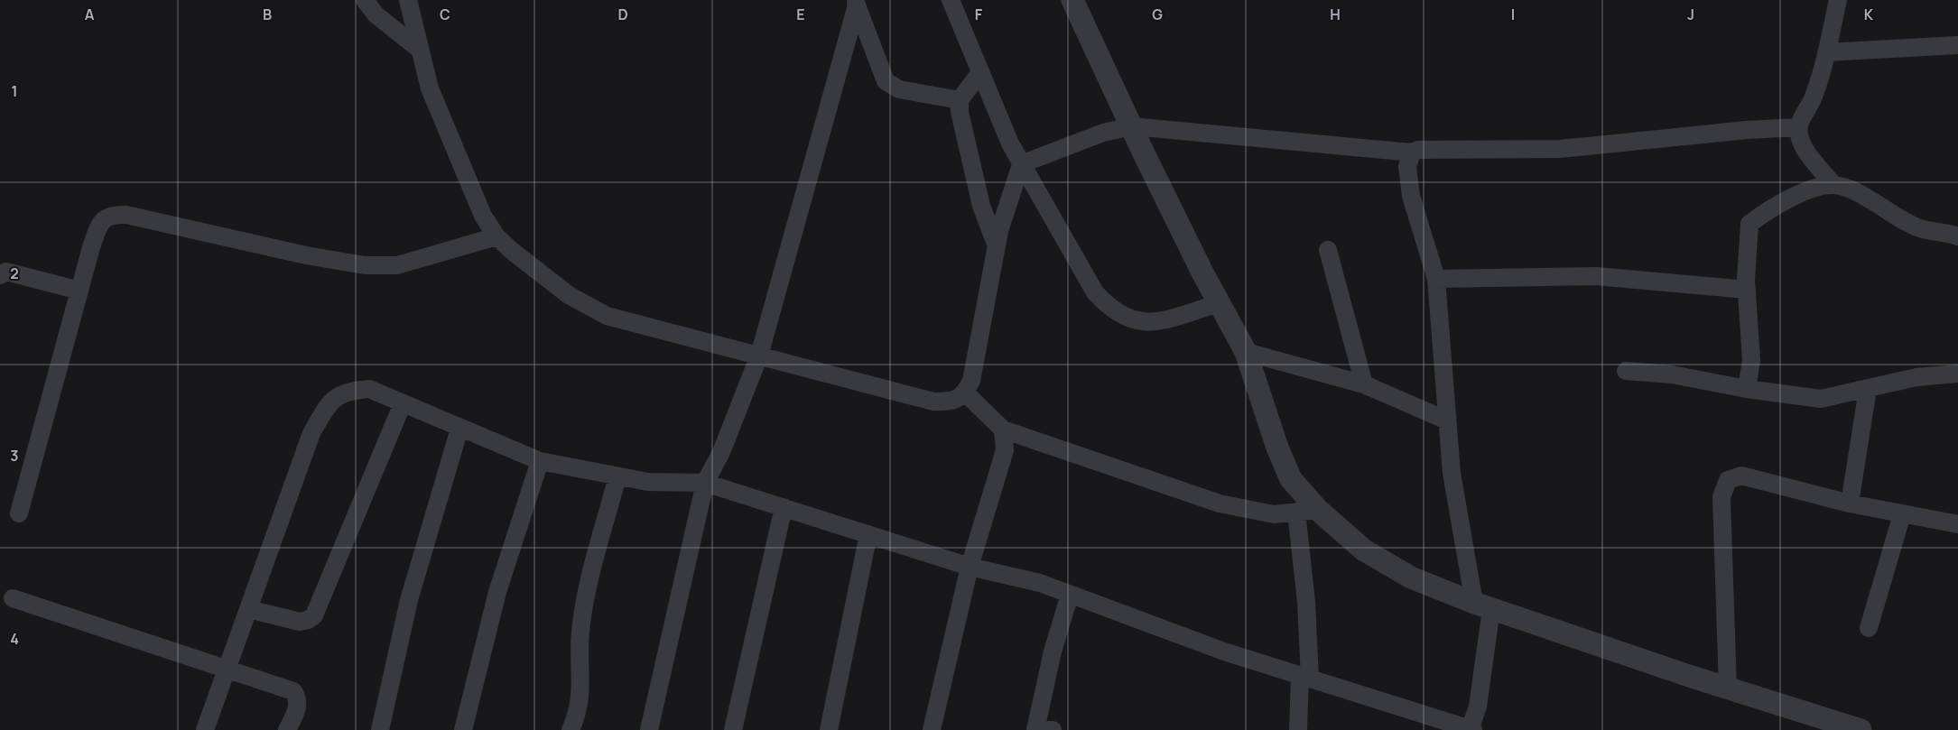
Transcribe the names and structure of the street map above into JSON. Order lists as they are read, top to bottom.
{
  "grid": {
    "columns": [
      "A",
      "B",
      "C",
      "D",
      "E",
      "F",
      "G",
      "H",
      "I",
      "J",
      "K"
    ],
    "rows": [
      "1",
      "2",
      "3",
      "4"
    ]
  }
}
